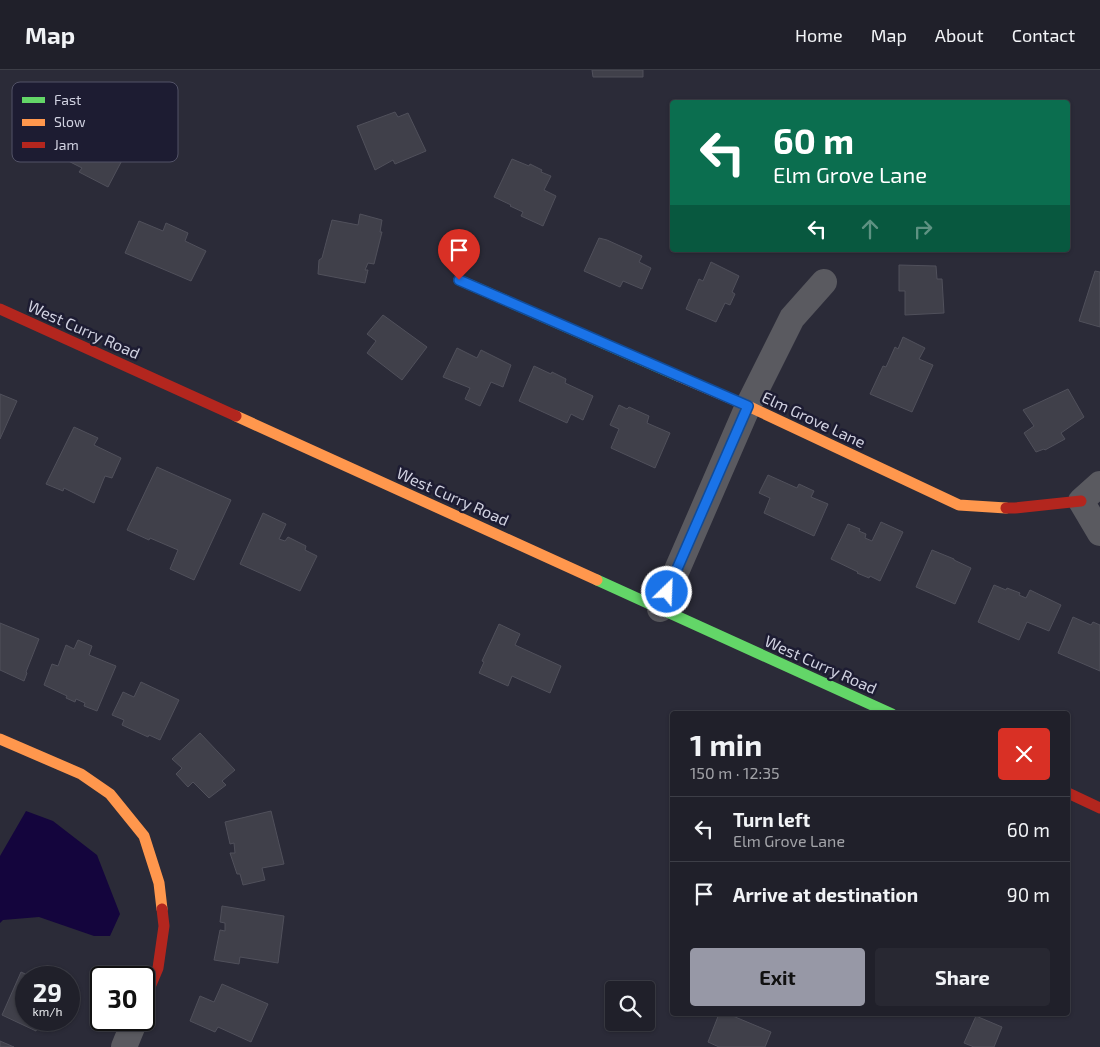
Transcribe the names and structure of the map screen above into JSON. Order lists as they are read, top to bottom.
{
  "streets": {
    "street": ["West Curry Road", "Elm Grove Lane"]
  },
  "legend": ["Fast", "Slow", "Jam"],
  "page": {
    "header": "Map",
    "nav": [
      "Home",
      "Map",
      "About",
      "Contact"
    ],
    "turn": ["60 m", "Elm Grove Lane"],
    "heading": ["1 min", "150 m · 12:35"],
    "list": [
      {
        "name": "Turn left",
        "note": "Elm Grove Lane",
        "value": "60 m"
      },
      {
        "name": "Arrive at destination",
        "value": "90 m"
      }
    ],
    "buttons": ["Exit", "Share"],
    "speed": "29 km/h",
    "limit": "30"
  }
}
